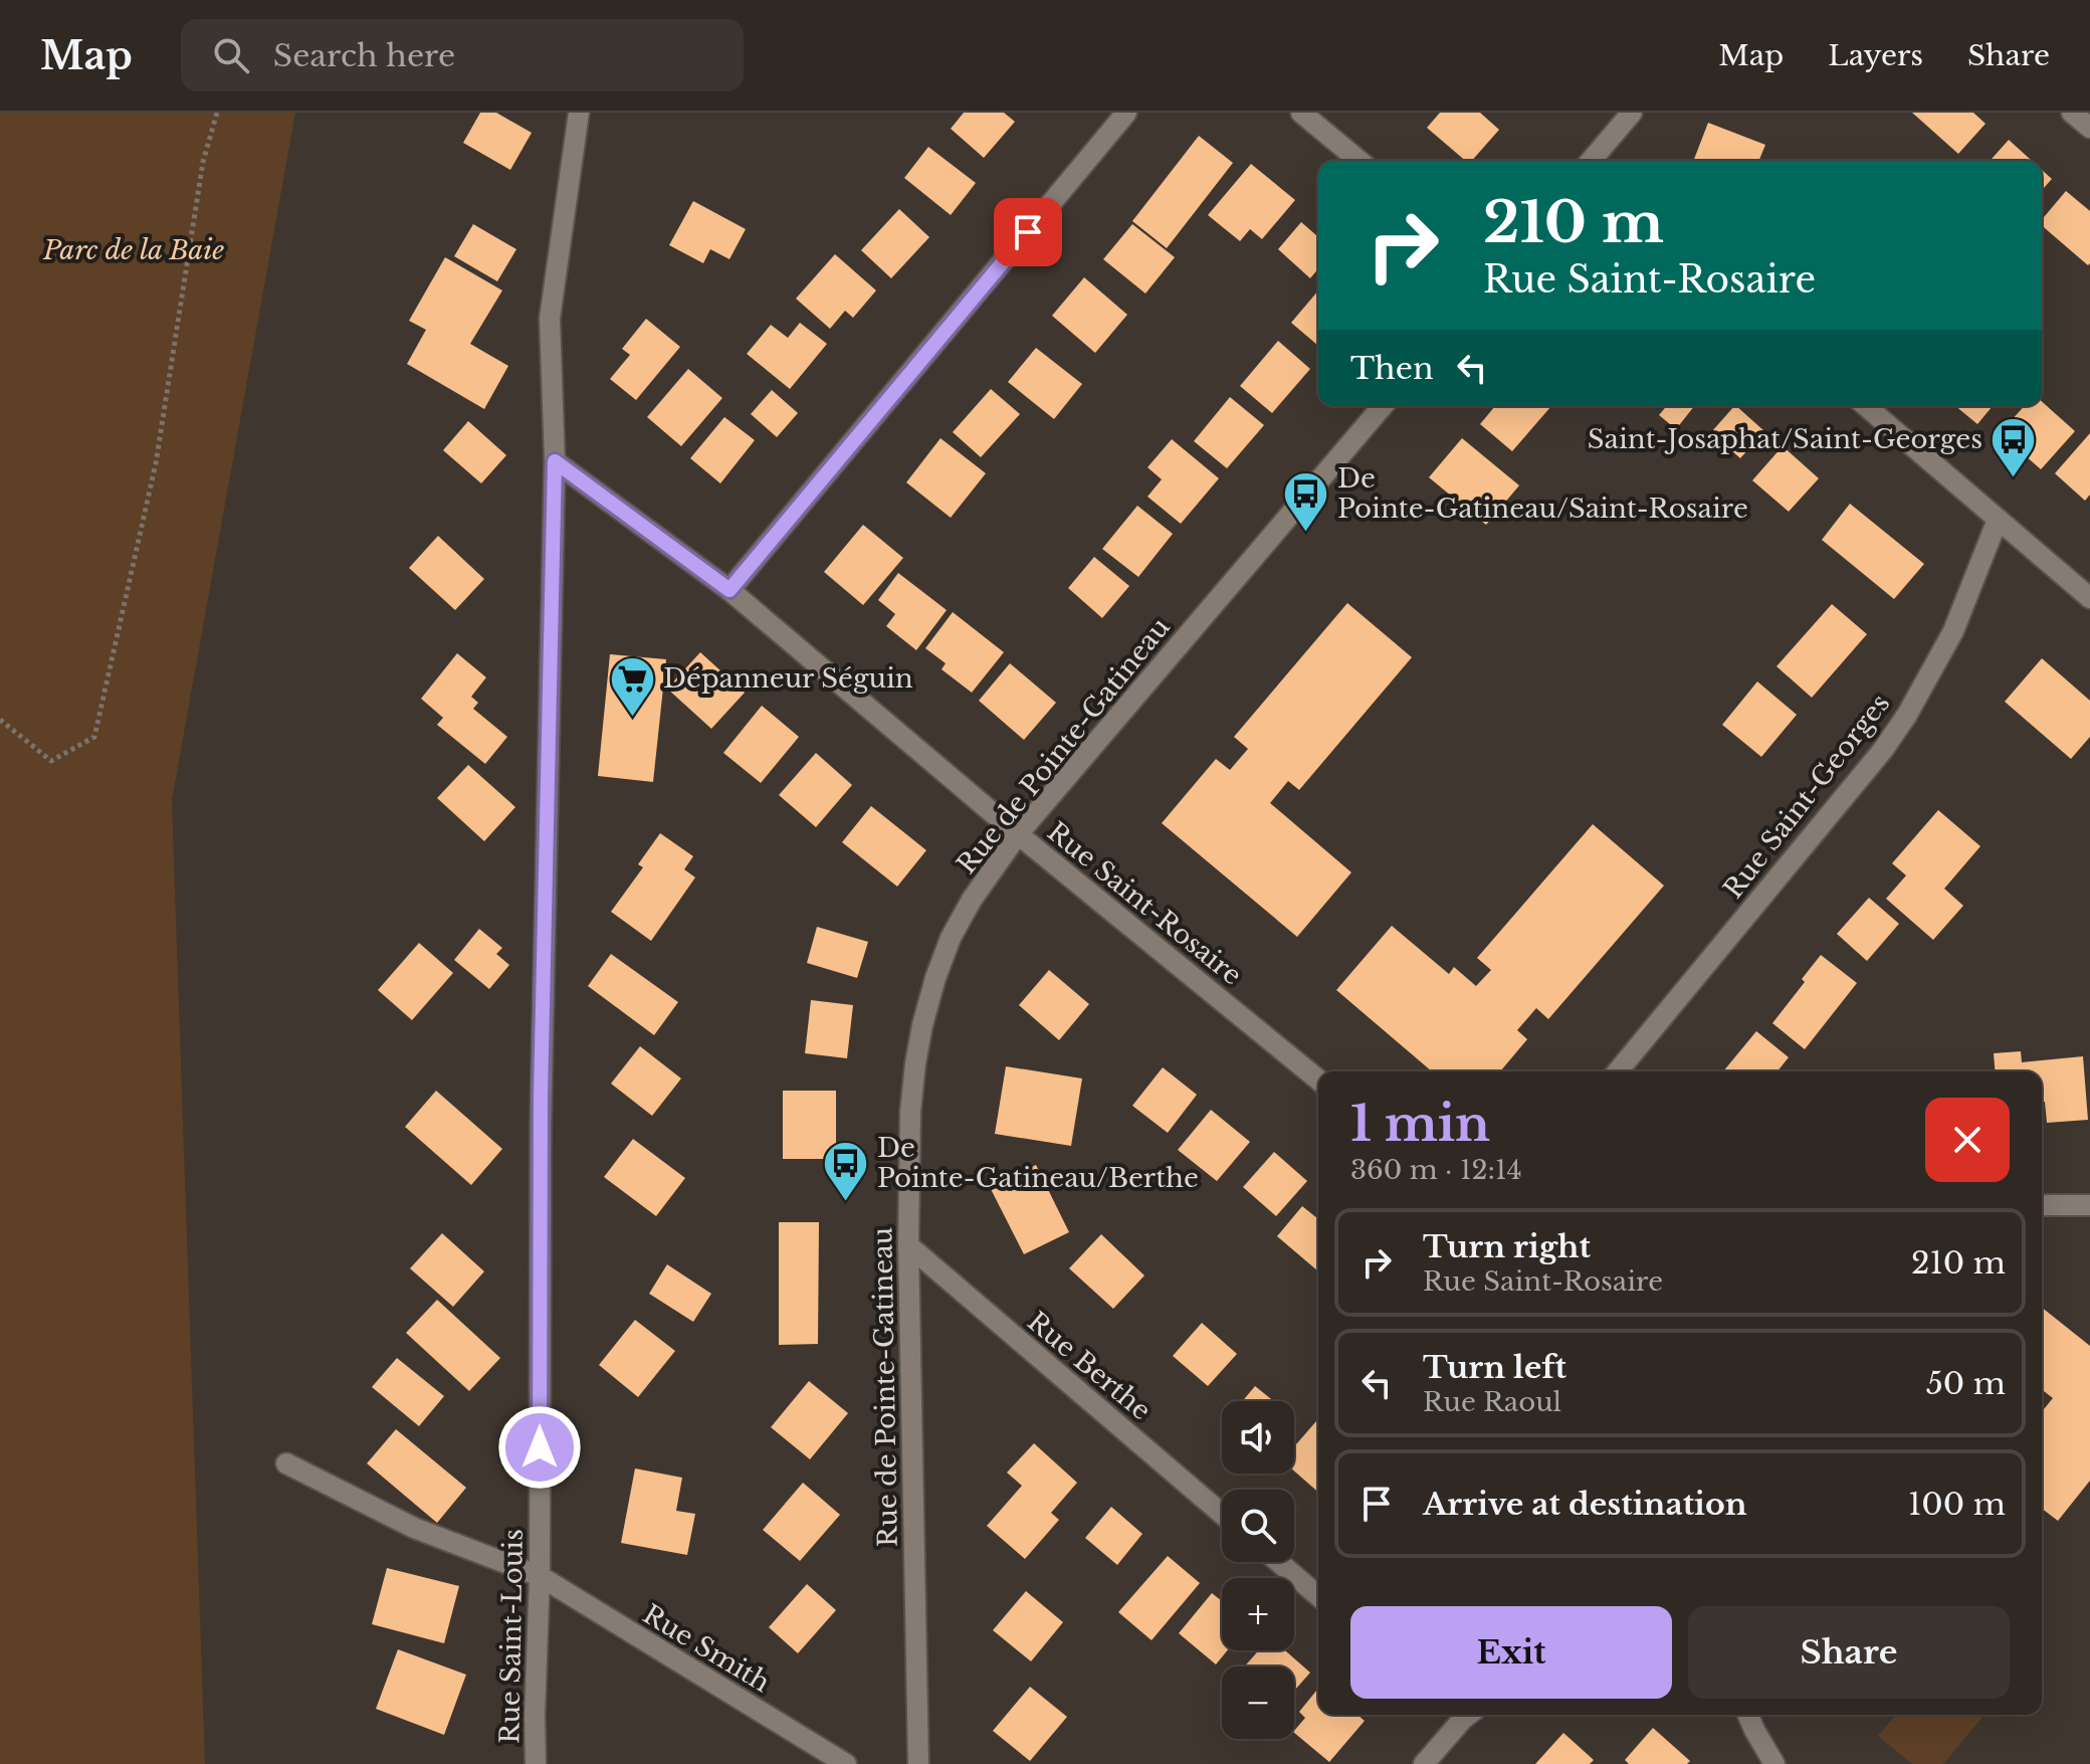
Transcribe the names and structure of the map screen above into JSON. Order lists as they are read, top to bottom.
{
  "streets": {
    "street": [
      "Rue de Pointe-Gatineau",
      "Rue Saint-Georges",
      "Rue Saint-Rosaire",
      "Rue Berthe",
      "Rue Saint-Louis",
      "Rue Smith"
    ]
  },
  "crossings": [
    ["Rue de Pointe-Gatineau", "Rue Saint-Rosaire"],
    ["Rue de Pointe-Gatineau", "Rue Berthe"],
    ["Rue Saint-Rosaire", "Rue Saint-Louis"],
    ["Rue Saint-Louis", "Rue Smith"]
  ],
  "parks": ["Parc de la Baie"],
  "places": {
    "bus stop": ["Saint-Josaphat/Saint-Georges", "De Pointe-Gatineau/Saint-Rosaire", "De Pointe-Gatineau/Berthe"],
    "supermarket": ["Dépanneur Séguin"]
  },
  "page": {
    "header": "Map",
    "search": "Search here",
    "nav": ["Map", "Layers", "Share"],
    "turn": ["210 m", "Rue Saint-Rosaire"],
    "then": "Then",
    "heading": ["1 min", "360 m · 12:14"],
    "list": [
      {
        "name": "Turn right",
        "note": "Rue Saint-Rosaire",
        "value": "210 m"
      },
      {
        "name": "Turn left",
        "note": "Rue Raoul",
        "value": "50 m"
      },
      {
        "name": "Arrive at destination",
        "value": "100 m"
      }
    ],
    "map_buttons": ["+", "−"],
    "buttons": ["Exit", "Share"]
  }
}
